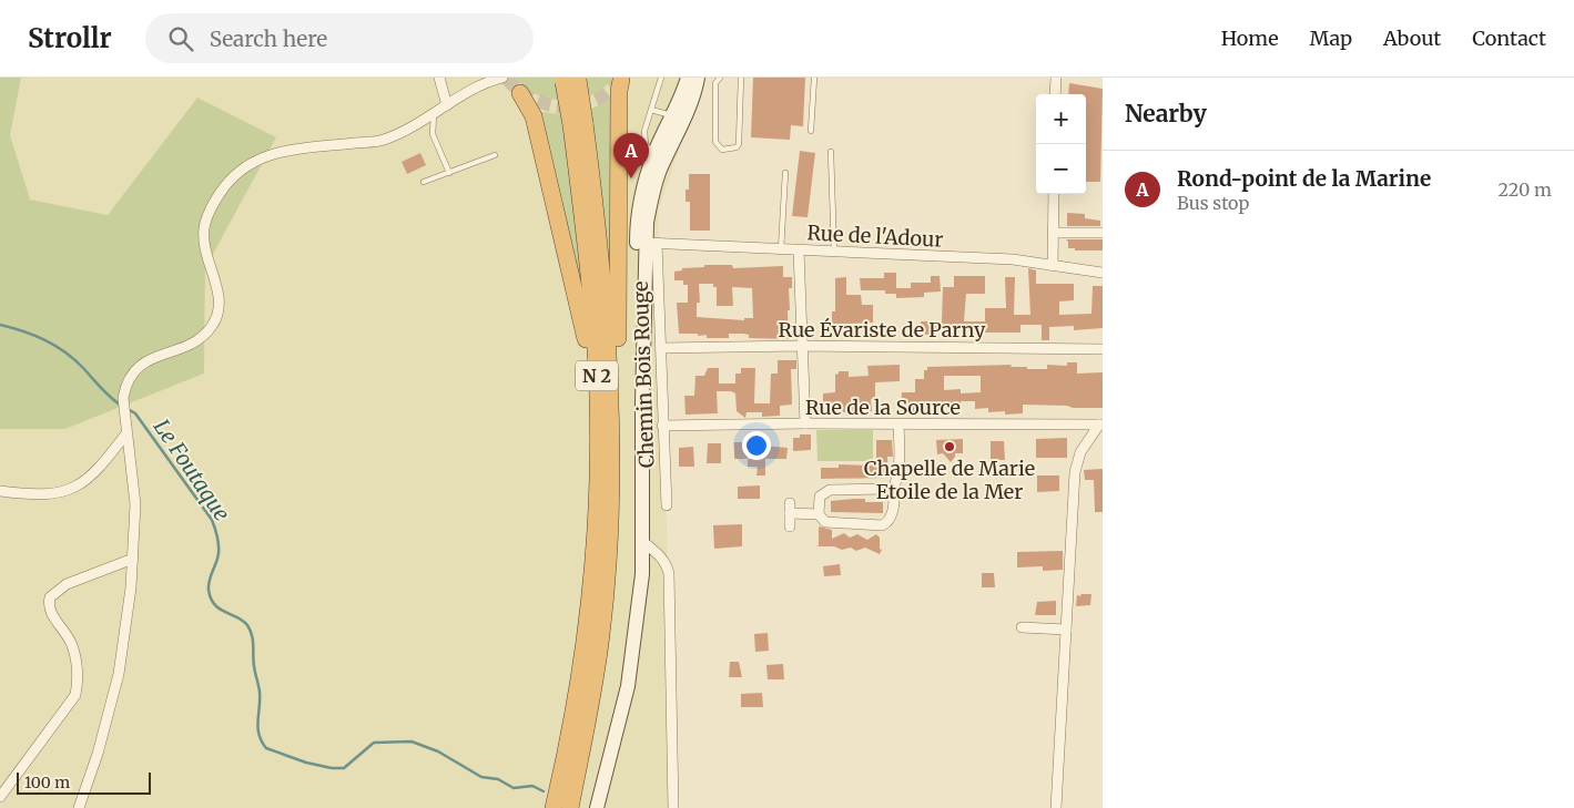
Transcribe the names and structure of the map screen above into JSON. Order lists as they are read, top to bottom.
{
  "streets": {
    "highway": ["N 2"],
    "street": [
      "Rue de l'Adour",
      "Rue Évariste de Parny",
      "Chemin Bois Rouge",
      "Rue de la Source"
    ]
  },
  "crossings": [
    ["Rue de l'Adour", "Chemin Bois Rouge"],
    ["Rue Évariste de Parny", "Chemin Bois Rouge"],
    ["Chemin Bois Rouge", "Rue de la Source"]
  ],
  "water": ["Le Foutaque"],
  "places": ["Chapelle de Marie Etoile de la Mer"],
  "scale_bar": "100 m",
  "page": {
    "header": "Strollr",
    "search": "Search here",
    "nav": [
      "Home",
      "Map",
      "About",
      "Contact"
    ],
    "heading": "Nearby",
    "map_buttons": ["+", "−"],
    "pins": "A",
    "list": [
      {
        "mark": "A",
        "name": "Rond-point de la Marine",
        "note": "Bus stop",
        "value": "220 m"
      }
    ],
    "scale": "100 m"
  }
}
